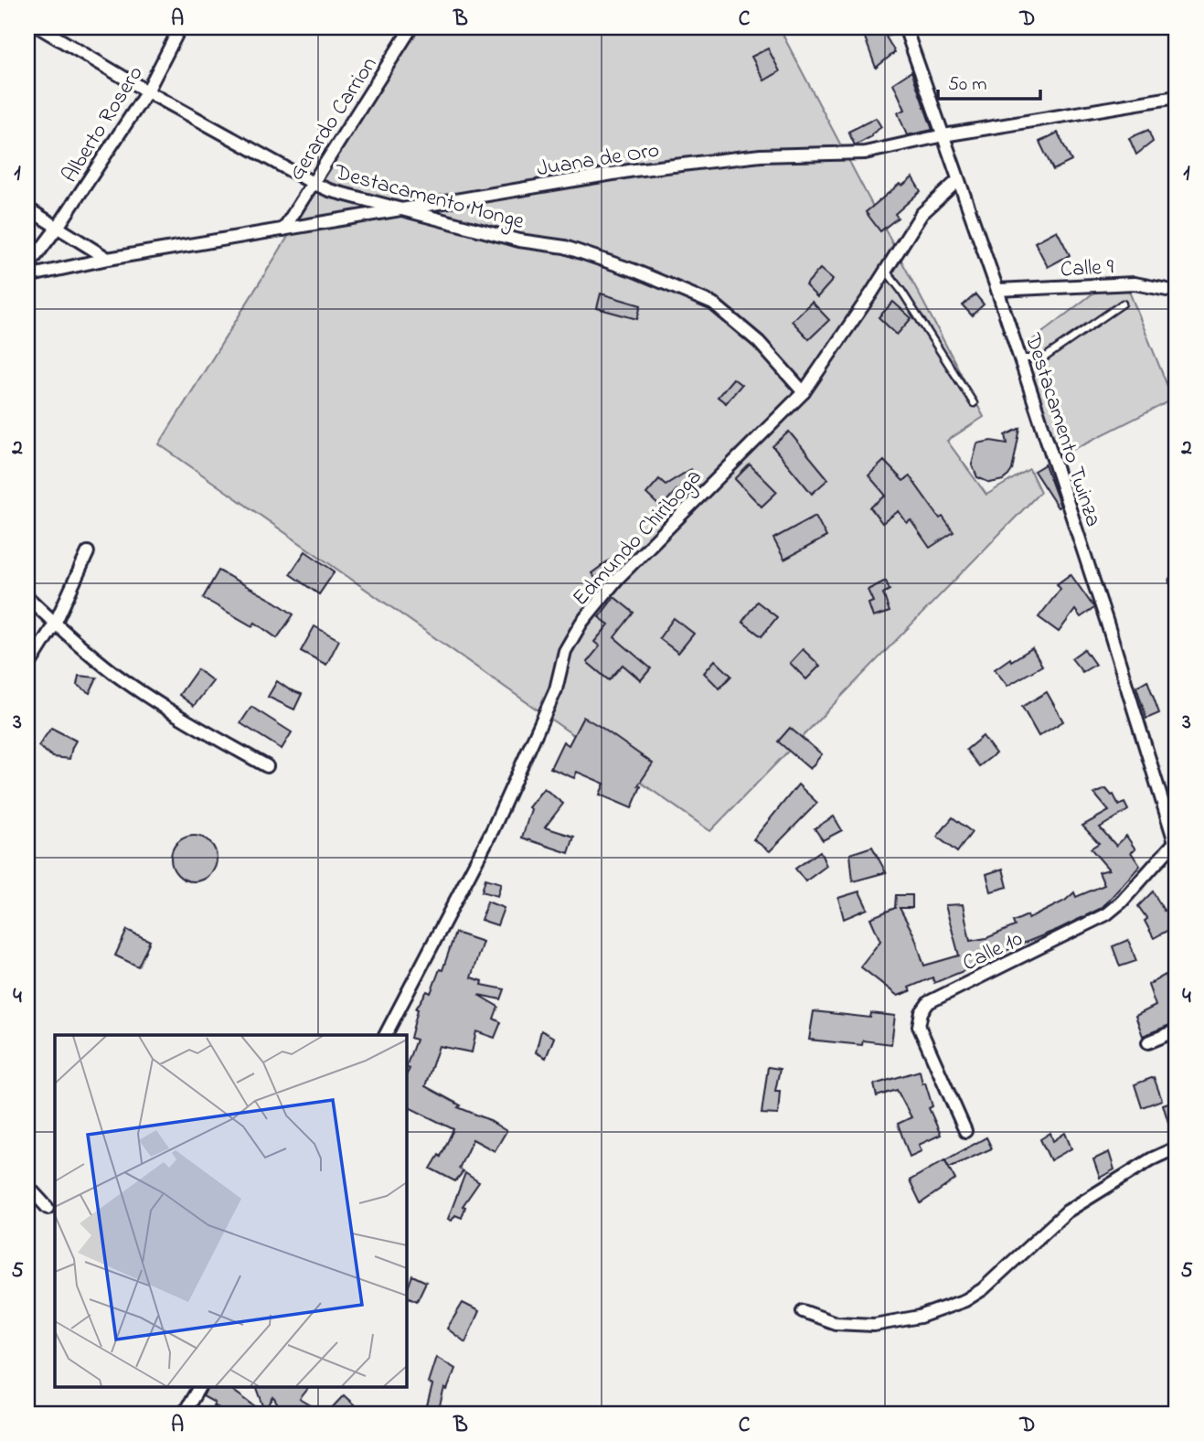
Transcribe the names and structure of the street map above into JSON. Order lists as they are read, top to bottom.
{
  "streets": {
    "street": [
      "Gerardo Carrion",
      "Alberto Rosero",
      "Juana de Oro",
      "Destacamento Monge",
      "Calle 9",
      "Destacamento Twinza",
      "Edmundo Chiriboga",
      "Calle 10"
    ]
  },
  "crossings": [
    ["Gerardo Carrion", "Juana de Oro"],
    ["Gerardo Carrion", "Destacamento Monge"],
    ["Alberto Rosero", "Destacamento Monge"],
    ["Juana de Oro", "Destacamento Monge"],
    ["Juana de Oro", "Destacamento Twinza"],
    ["Destacamento Monge", "Edmundo Chiriboga"],
    ["Calle 9", "Destacamento Twinza"],
    ["Destacamento Twinza", "Edmundo Chiriboga"],
    ["Destacamento Twinza", "Calle 10"]
  ],
  "scale_bar": "50 m",
  "grid": {
    "columns": [
      "A",
      "B",
      "C",
      "D"
    ],
    "rows": [
      "1",
      "2",
      "3",
      "4",
      "5"
    ]
  }
}
